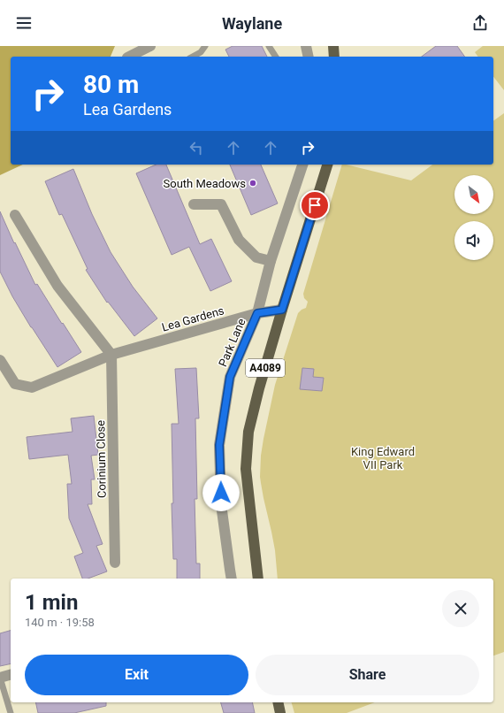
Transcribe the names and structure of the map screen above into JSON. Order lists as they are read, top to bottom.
{
  "streets": {
    "main road": ["A4089"],
    "street": ["Lea Gardens", "Park Lane", "Corinium Close"]
  },
  "crossings": [
    ["Lea Gardens", "Park Lane"],
    ["Lea Gardens", "A4089"],
    ["Lea Gardens", "Corinium Close"]
  ],
  "parks": ["King Edward VII Park"],
  "places": ["South Meadows"],
  "north": "bottom right",
  "page": {
    "header": "Waylane",
    "turn": ["80 m", "Lea Gardens"],
    "heading": ["1 min", "140 m · 19:58"],
    "buttons": ["Exit", "Share"]
  }
}
